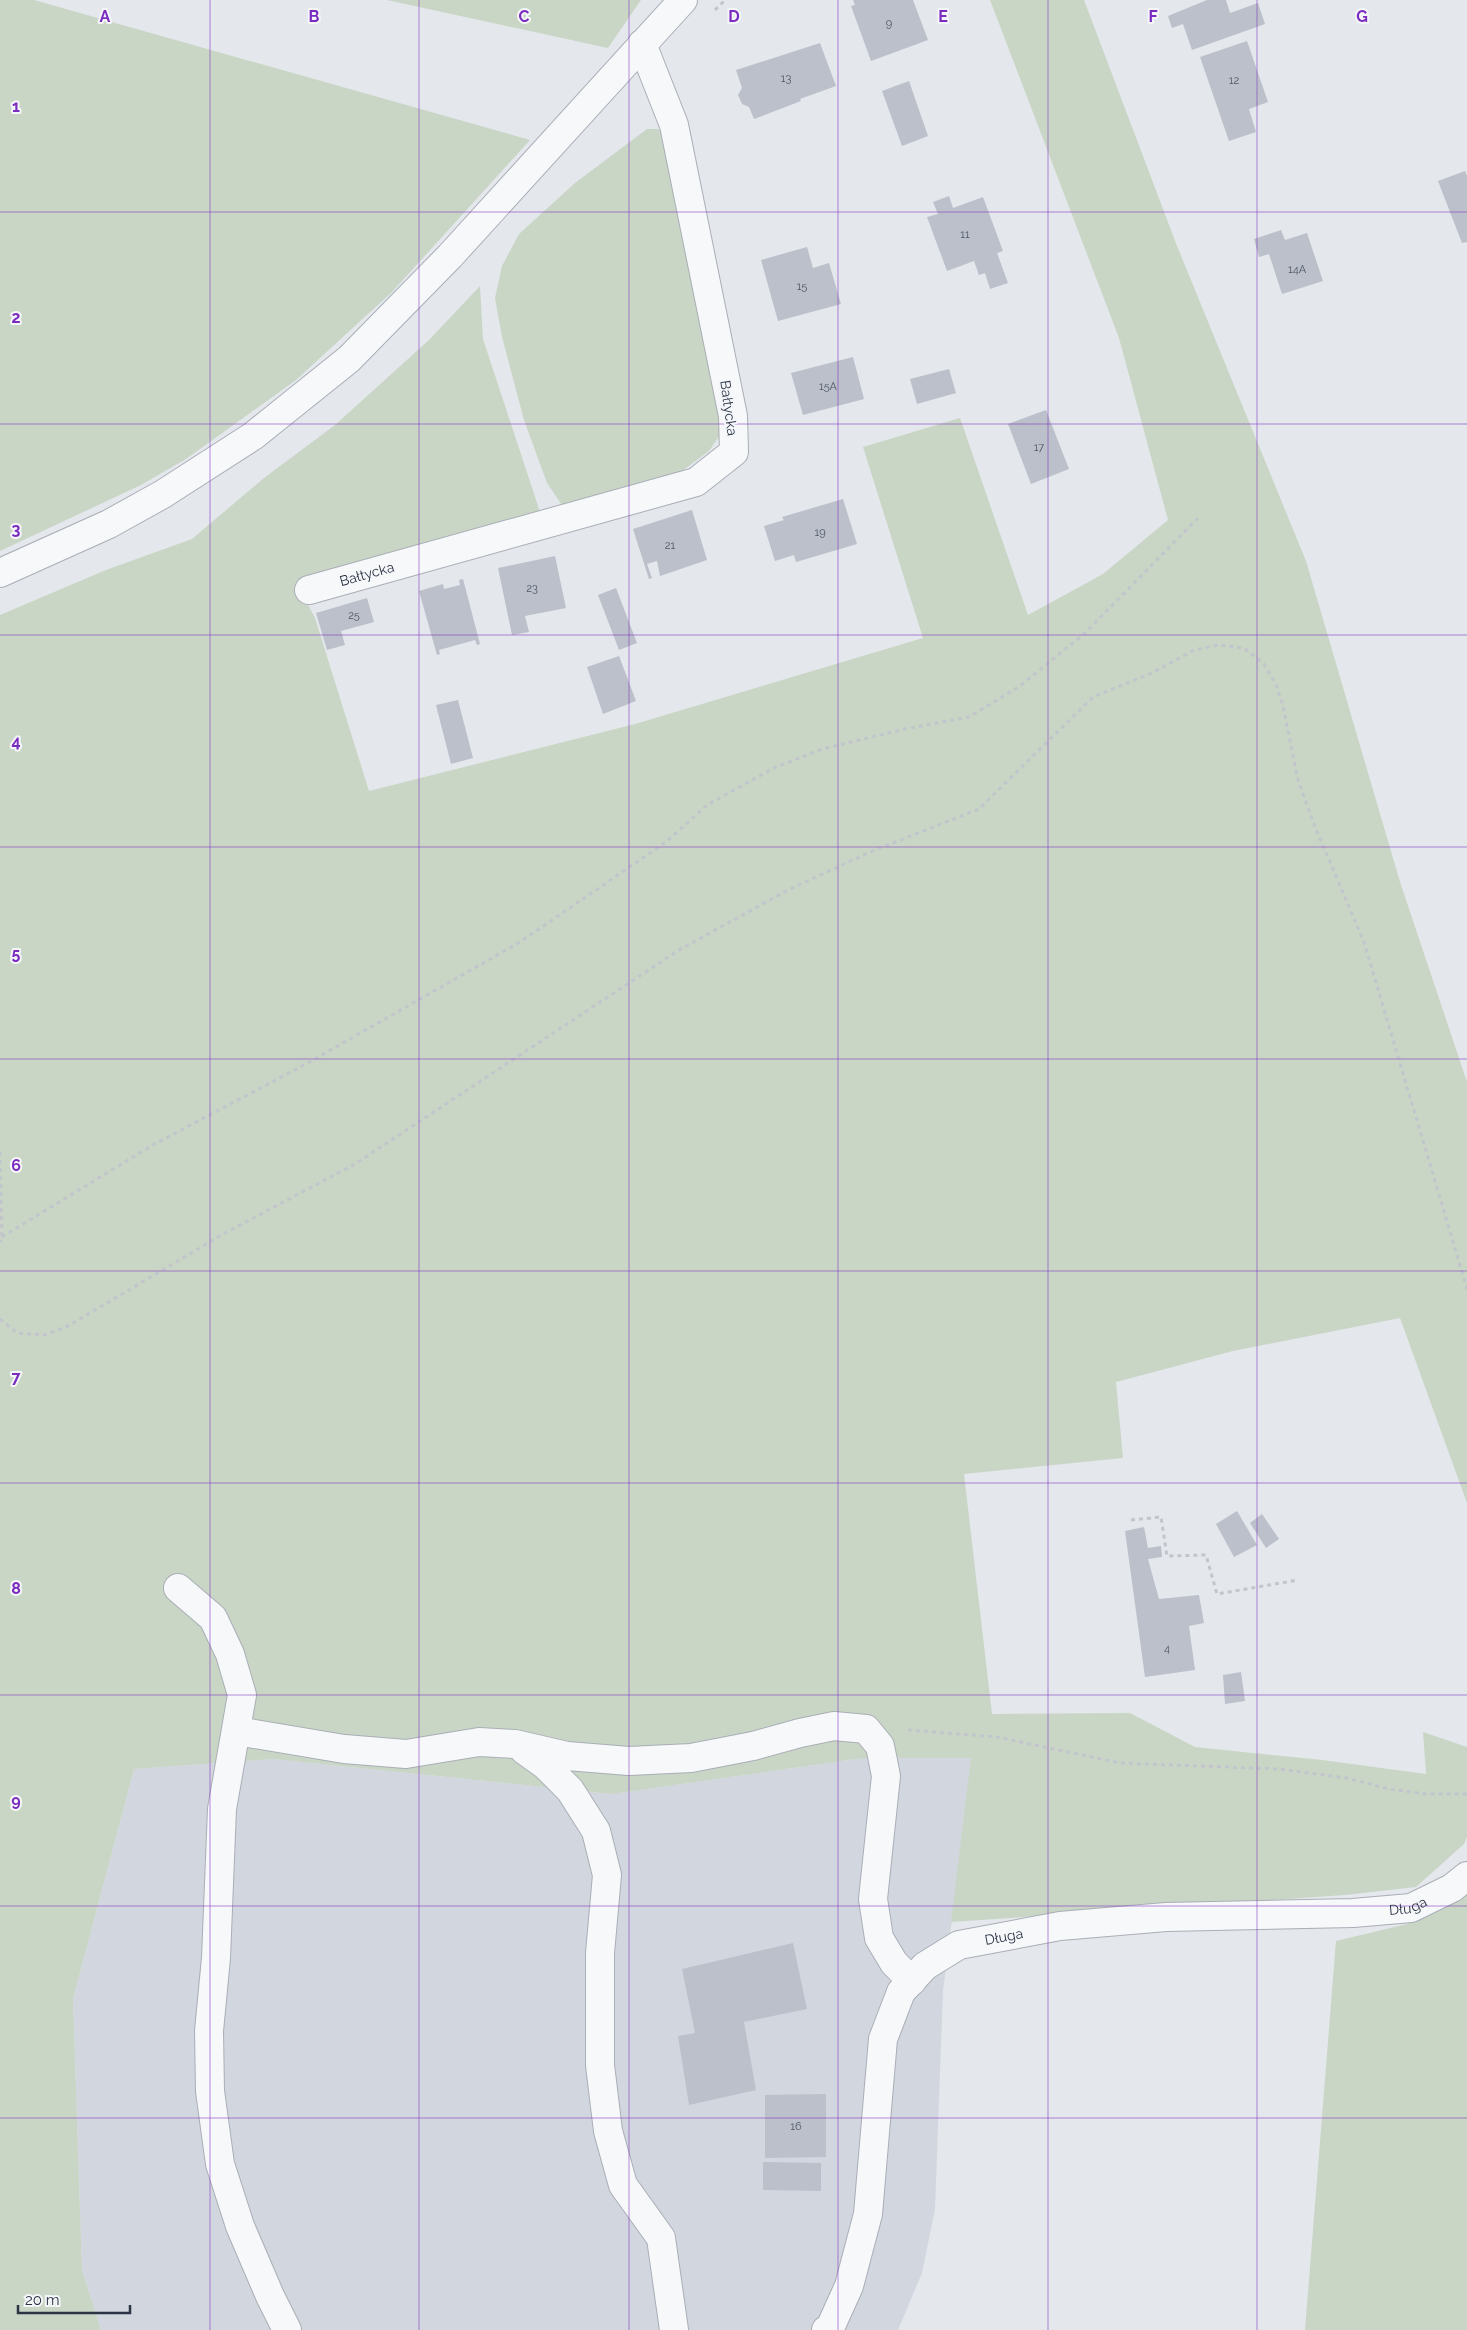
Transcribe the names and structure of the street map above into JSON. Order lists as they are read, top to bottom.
{
  "streets": {
    "street": ["Bałtycka", "Długa"]
  },
  "house_numbers": [
    "9",
    "13",
    "12",
    "11",
    "14A",
    "15",
    "15A",
    "17",
    "19",
    "21",
    "23",
    "25",
    "4",
    "16"
  ],
  "scale_bar": "20 m",
  "grid": {
    "columns": [
      "A",
      "B",
      "C",
      "D",
      "E",
      "F",
      "G"
    ],
    "rows": [
      "1",
      "2",
      "3",
      "4",
      "5",
      "6",
      "7",
      "8",
      "9"
    ]
  }
}
